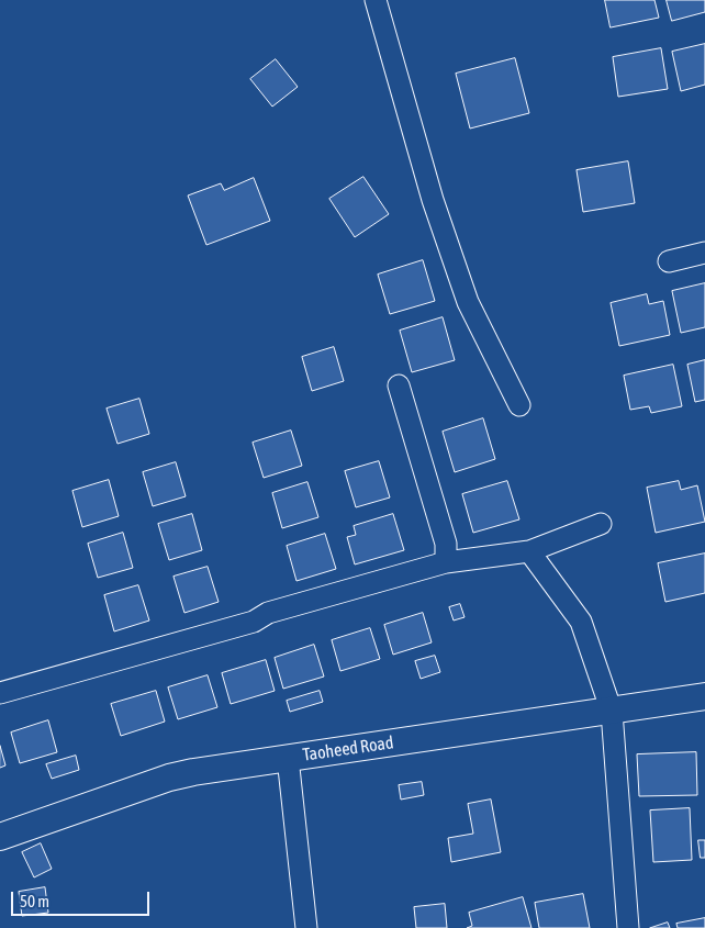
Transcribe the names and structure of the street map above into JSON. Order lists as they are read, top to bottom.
{
  "streets": {
    "main road": ["Taoheed Road"]
  },
  "scale_bar": "50 m"
}
